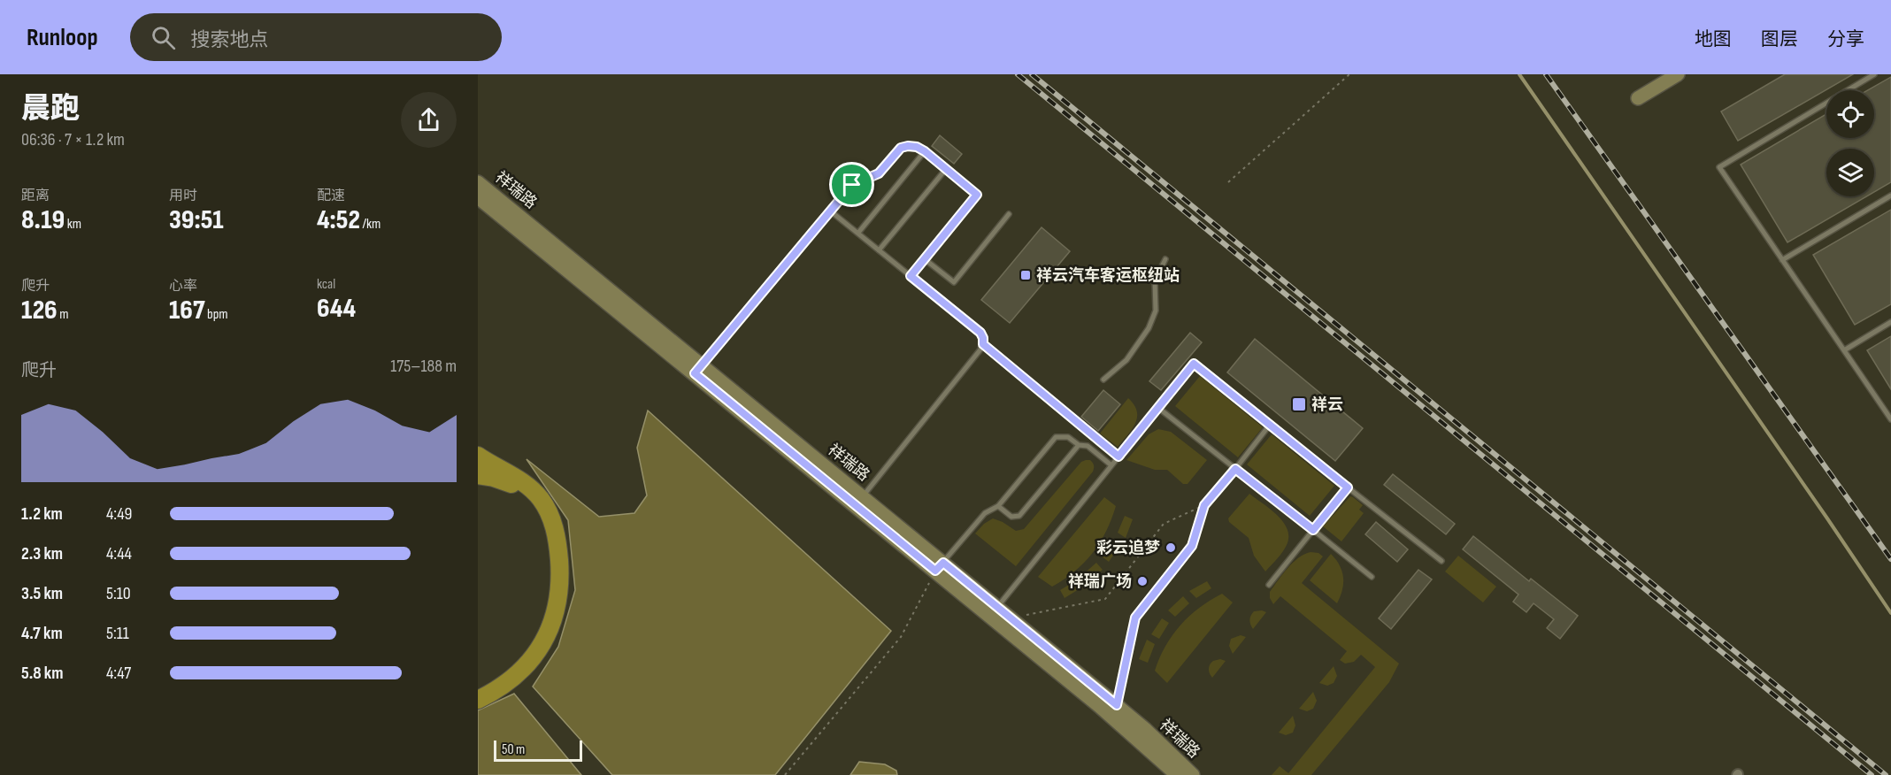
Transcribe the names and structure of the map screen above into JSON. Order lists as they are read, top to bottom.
{
  "streets": {
    "main road": ["祥瑞路"]
  },
  "places": {
    "transit": ["祥云汽车客运枢纽站", "祥云"],
    "other": ["彩云追梦", "祥瑞广场"]
  },
  "scale_bar": "50 m",
  "page": {
    "header": "Runloop",
    "search": "搜索地点",
    "nav": ["地图", "图层", "分享"],
    "heading": ["晨跑", "06:36 · 7 × 1.2 km"],
    "stats": [
      ["距离", "8.19 km"],
      ["用时", "39:51"],
      ["配速", "4:52 /km"],
      ["爬升", "126 m"],
      ["心率", "167 bpm"],
      ["kcal", "644"]
    ],
    "chart": ["爬升", "175–188 m"],
    "list": [
      {
        "name": "1.2 km",
        "note": "4:49"
      },
      {
        "name": "2.3 km",
        "note": "4:44"
      },
      {
        "name": "3.5 km",
        "note": "5:10"
      },
      {
        "name": "4.7 km",
        "note": "5:11"
      },
      {
        "name": "5.8 km",
        "note": "4:47"
      }
    ],
    "scale": "50 m"
  }
}
